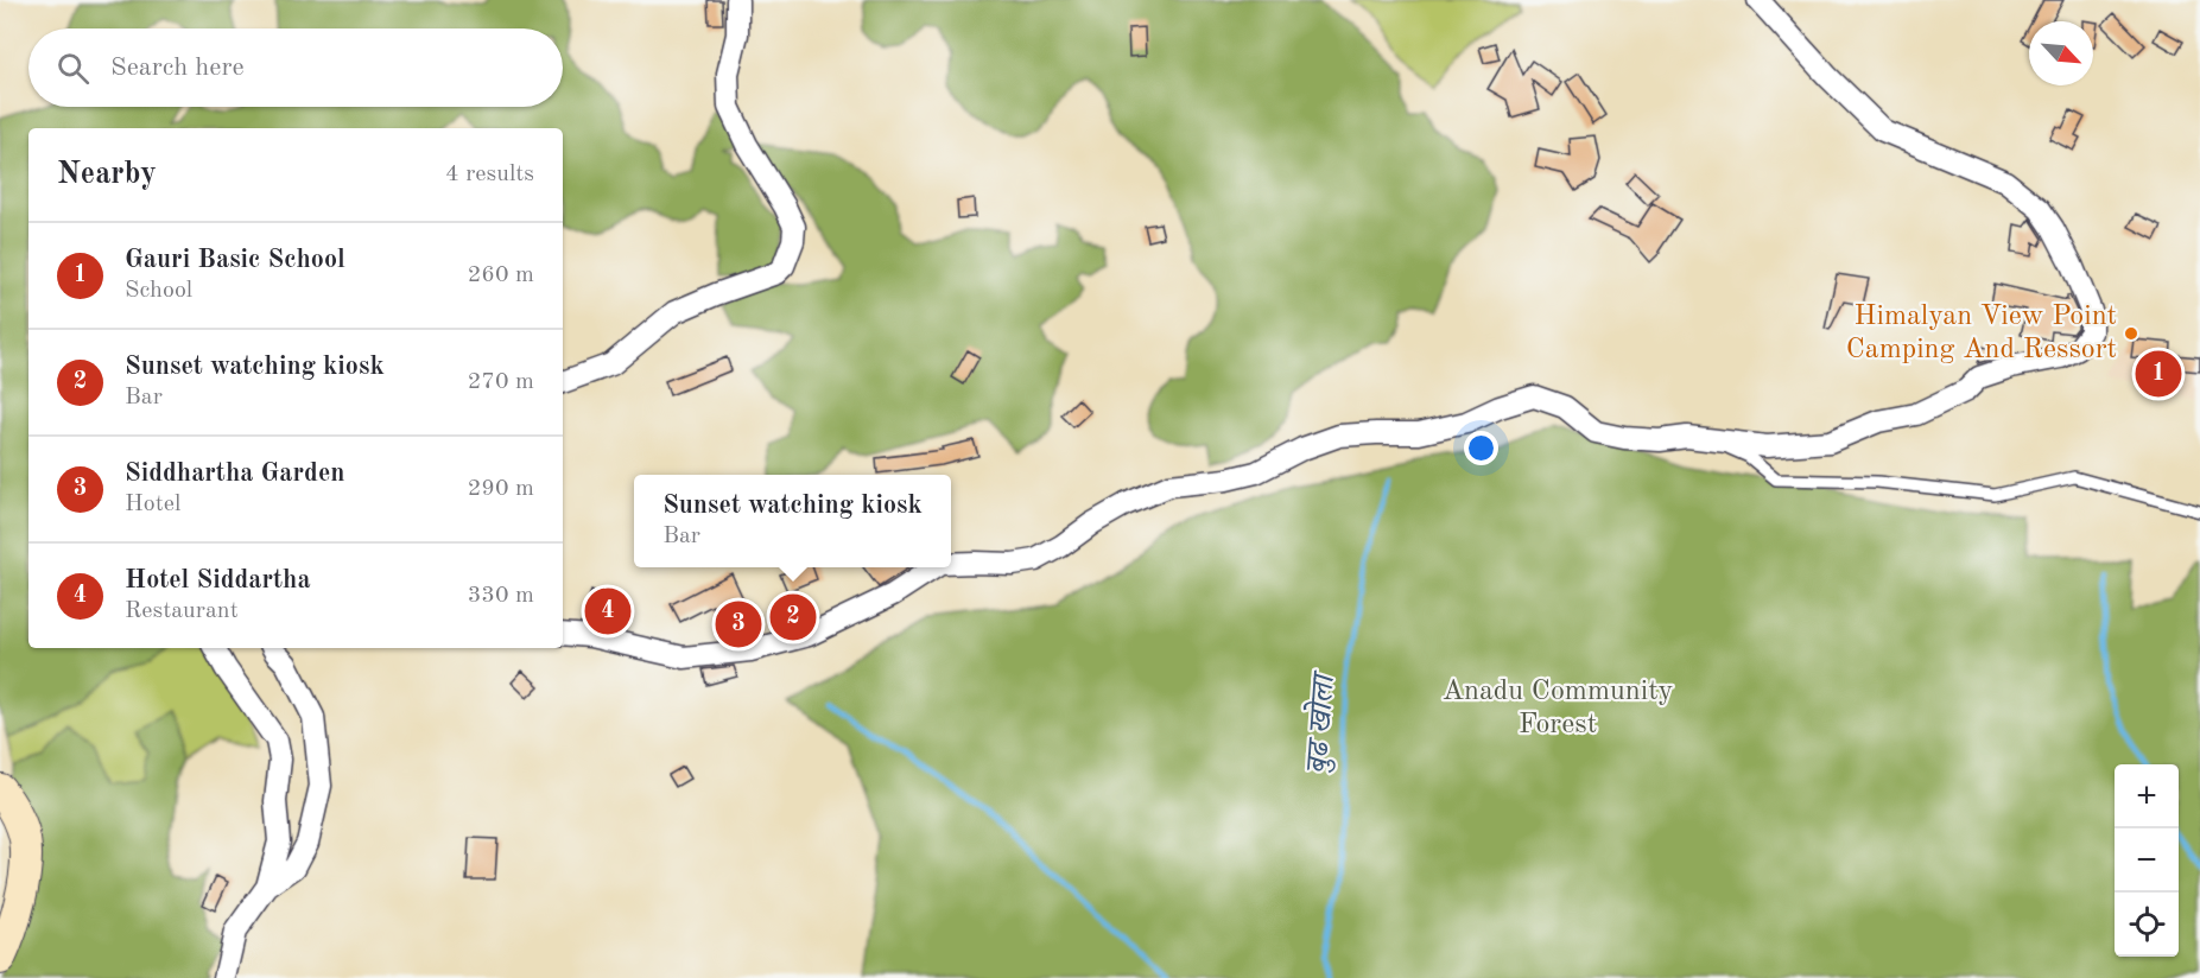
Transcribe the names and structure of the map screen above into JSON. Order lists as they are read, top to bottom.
{
  "water": ["बुढ खोला"],
  "parks": ["Anadu Community Forest"],
  "places": ["Himalyan View Point Camping And Ressort"],
  "north": "bottom right",
  "page": {
    "search": "Search here",
    "heading": ["Nearby", "4 results"],
    "list": [
      {
        "mark": "1",
        "name": "Gauri Basic School",
        "note": "School",
        "value": "260 m"
      },
      {
        "mark": "2",
        "name": "Sunset watching kiosk",
        "note": "Bar",
        "value": "270 m"
      },
      {
        "mark": "3",
        "name": "Siddhartha Garden",
        "note": "Hotel",
        "value": "290 m"
      },
      {
        "mark": "4",
        "name": "Hotel Siddartha",
        "note": "Restaurant",
        "value": "330 m"
      }
    ],
    "pins": [
      "1",
      "4",
      "2",
      "3"
    ],
    "popup": ["Sunset watching kiosk", "Bar"],
    "map_buttons": ["+", "−"]
  }
}
